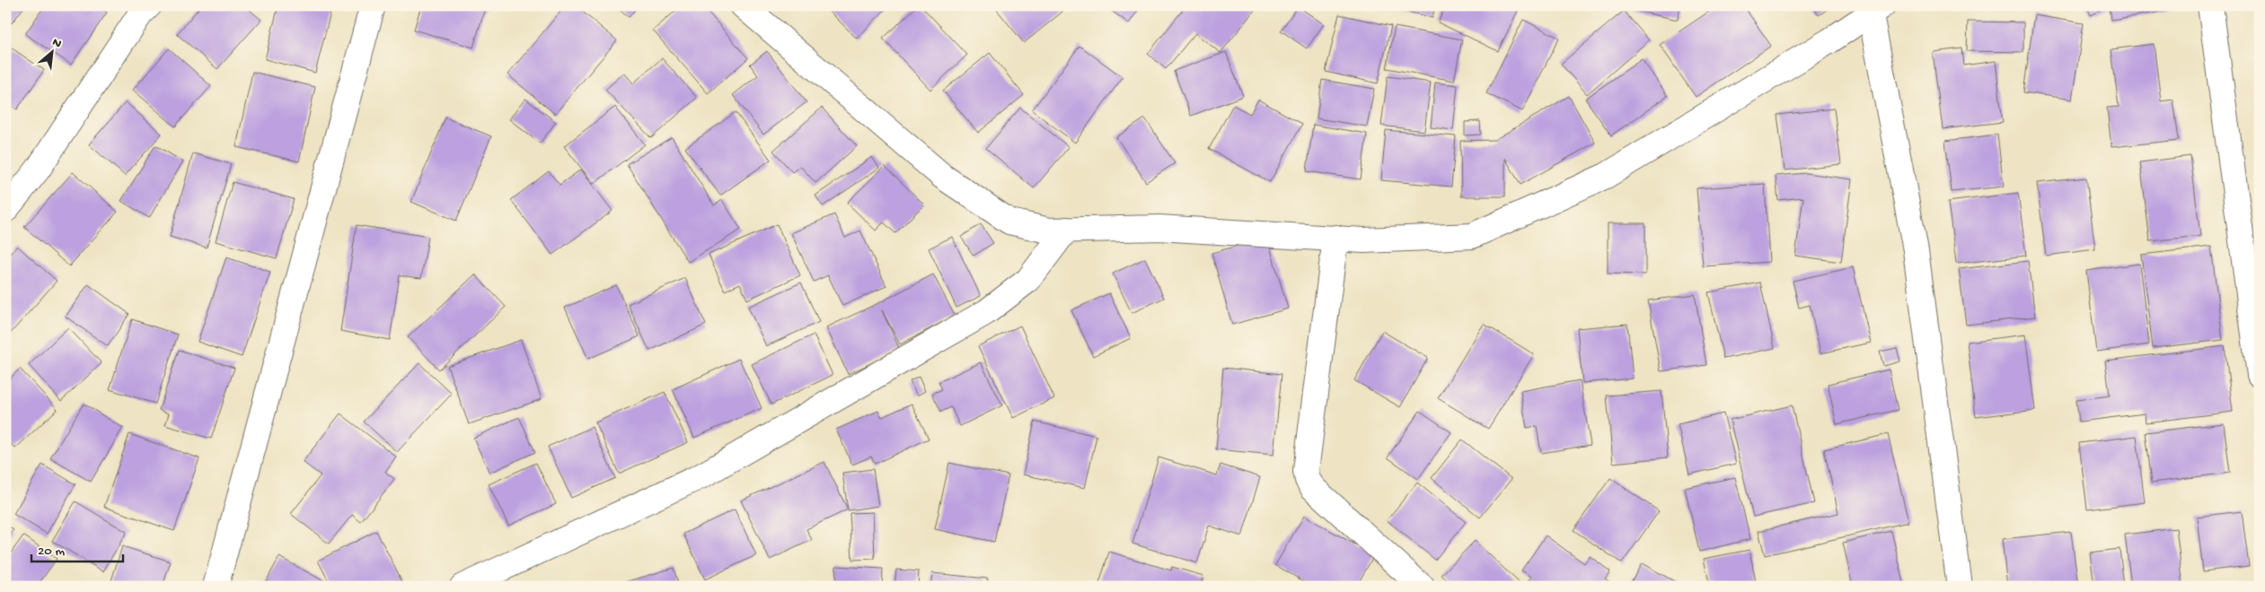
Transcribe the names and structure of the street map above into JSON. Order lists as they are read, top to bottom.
{
  "scale_bar": "20 m",
  "north": "top right"
}
